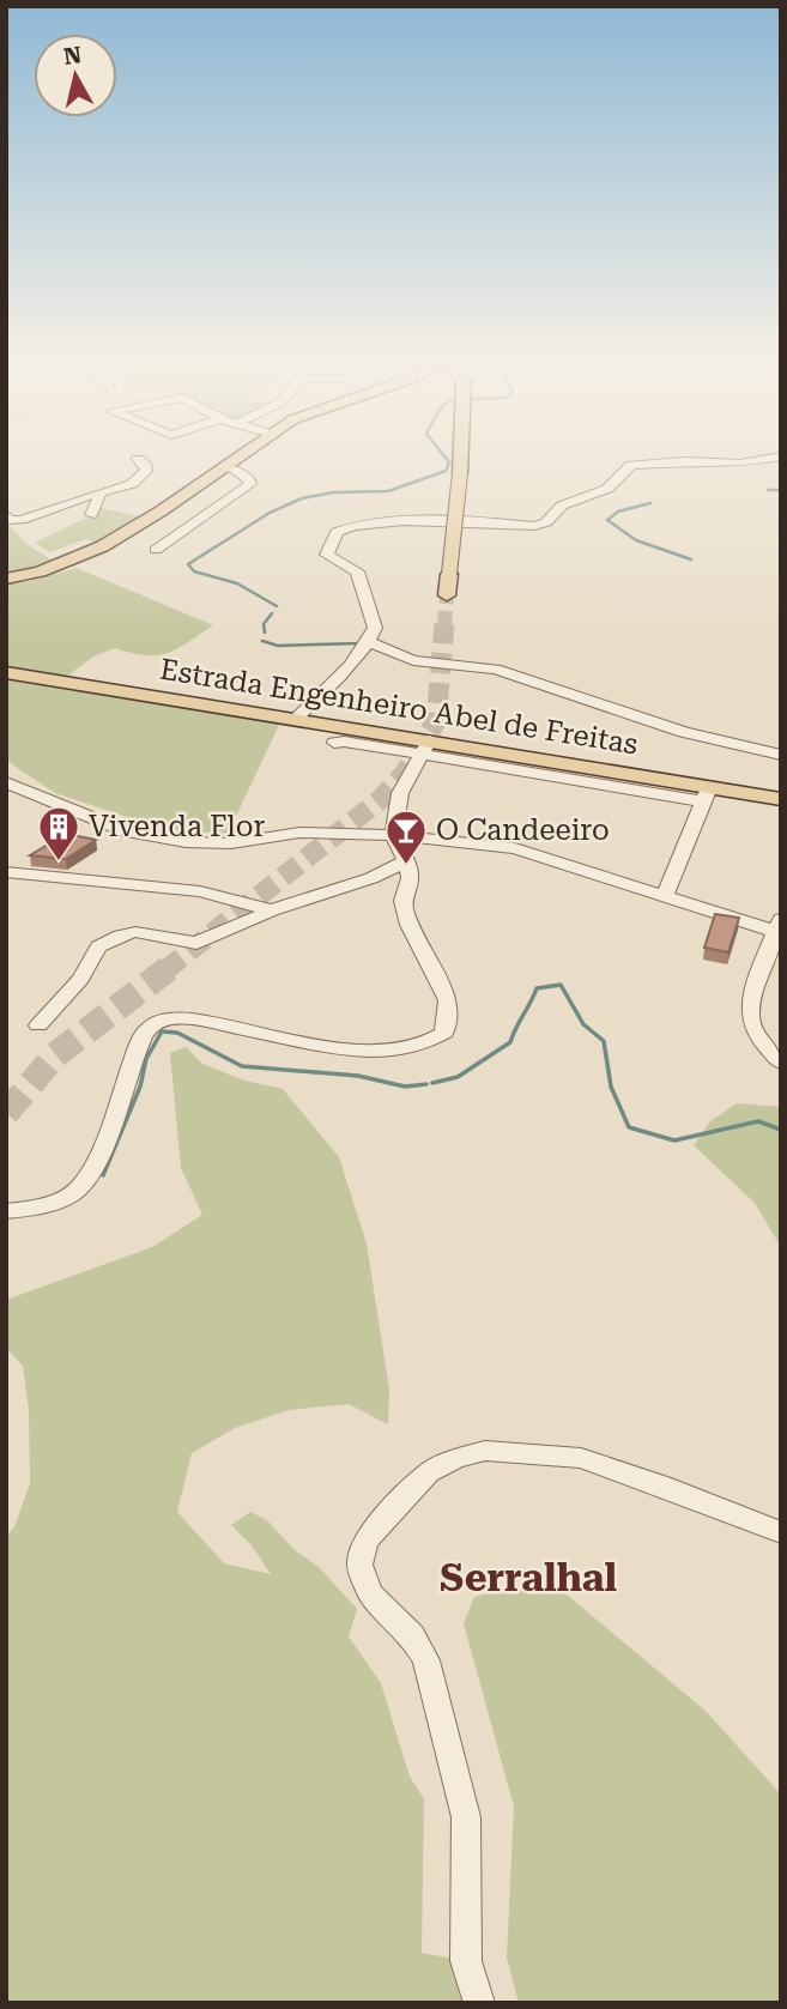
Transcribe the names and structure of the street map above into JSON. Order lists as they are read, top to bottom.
{
  "streets": {
    "main road": ["Estrada Engenheiro Abel de Freitas"]
  },
  "districts": ["Serralhal"],
  "places": {
    "building": ["Vivenda Flor"],
    "bar": ["O Candeeiro"]
  },
  "north": "top"
}
